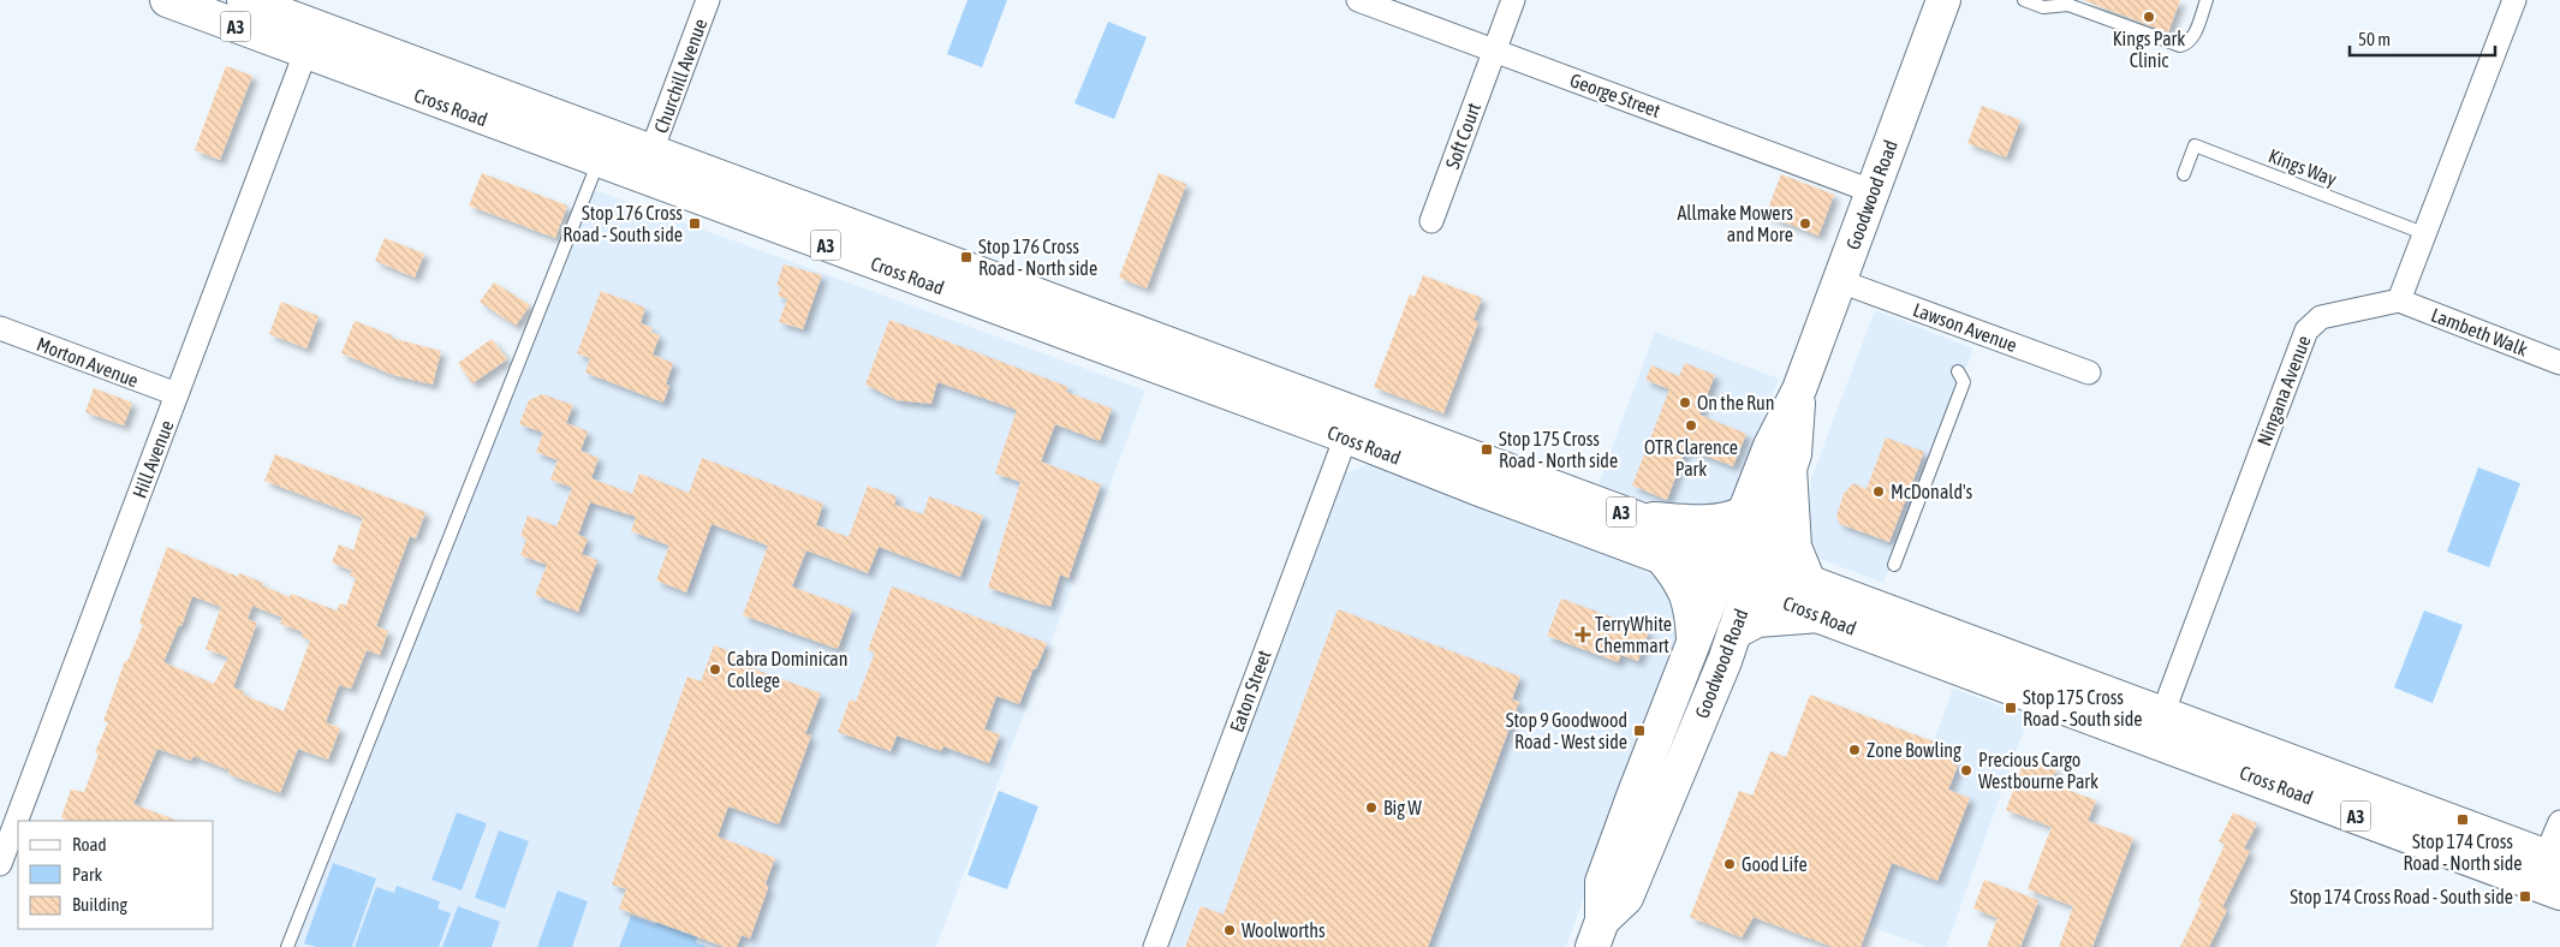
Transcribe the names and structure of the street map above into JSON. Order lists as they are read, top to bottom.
{
  "streets": {
    "main road": ["A3", "Cross Road", "Goodwood Road"],
    "street": [
      "Churchill Avenue",
      "George Street",
      "Soft Court",
      "Lawson Avenue",
      "Lambeth Walk",
      "Morton Avenue",
      "Ningana Avenue",
      "Hill Avenue",
      "Eaton Street"
    ],
    "lane": ["Kings Way"]
  },
  "crossings": [
    ["Churchill Avenue", "Cross Road"],
    ["George Street", "Soft Court"],
    ["George Street", "Goodwood Road"],
    ["Cross Road", "Goodwood Road"],
    ["Cross Road", "Ningana Avenue"],
    ["Cross Road", "Hill Avenue"],
    ["Cross Road", "Eaton Street"],
    ["Goodwood Road", "Lawson Avenue"],
    ["Lambeth Walk", "Ningana Avenue"],
    ["Morton Avenue", "Hill Avenue"]
  ],
  "places": {
    "other": [
      "Kings Park Clinic",
      "Allmake Mowers and More",
      "On the Run",
      "OTR Clarence Park",
      "McDonald's",
      "Cabra Dominican College",
      "Zone Bowling",
      "Precious Cargo Westbourne Park",
      "Big W",
      "Good Life",
      "Woolworths"
    ],
    "transit": [
      "Stop 176 Cross Road - South side",
      "Stop 176 Cross Road - North side",
      "Stop 175 Cross Road - North side",
      "Stop 175 Cross Road - South side",
      "Stop 9 Goodwood Road - West side",
      "Stop 174 Cross Road - North side",
      "Stop 174 Cross Road - South side"
    ],
    "health": ["TerryWhite Chemmart"]
  },
  "legend": ["Road", "Park", "Building"],
  "scale_bar": "50 m"
}
